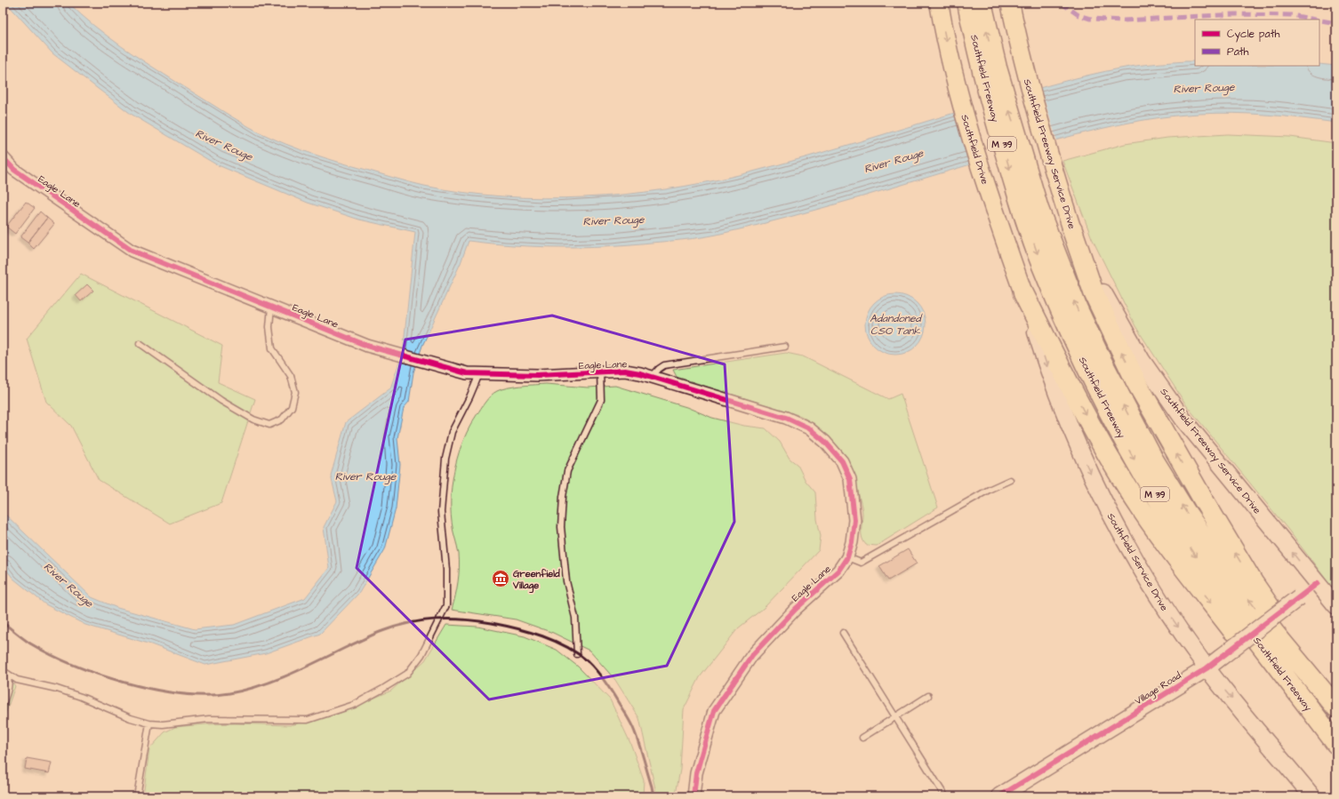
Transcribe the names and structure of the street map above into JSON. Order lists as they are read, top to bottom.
{
  "streets": {
    "highway": ["Southfield Freeway", "M 39"],
    "main road": [
      "Southfield Drive",
      "Southfield Freeway Service Drive",
      "Southfield Service Drive",
      "Village Road"
    ],
    "street": ["Eagle Lane"]
  },
  "crossings": [
    ["Southfield Drive", "Southfield Service Drive"],
    ["Southfield Freeway Service Drive", "Village Road"],
    ["Southfield Service Drive", "Village Road"]
  ],
  "one_way": ["Southfield Drive", "Southfield Freeway Service Drive", "Southfield Service Drive"],
  "water": ["River Rouge", "Adandoned CSO Tank"],
  "places": {
    "museum": ["Greenfield Village"]
  },
  "legend": ["Cycle path", "Path"]
}
